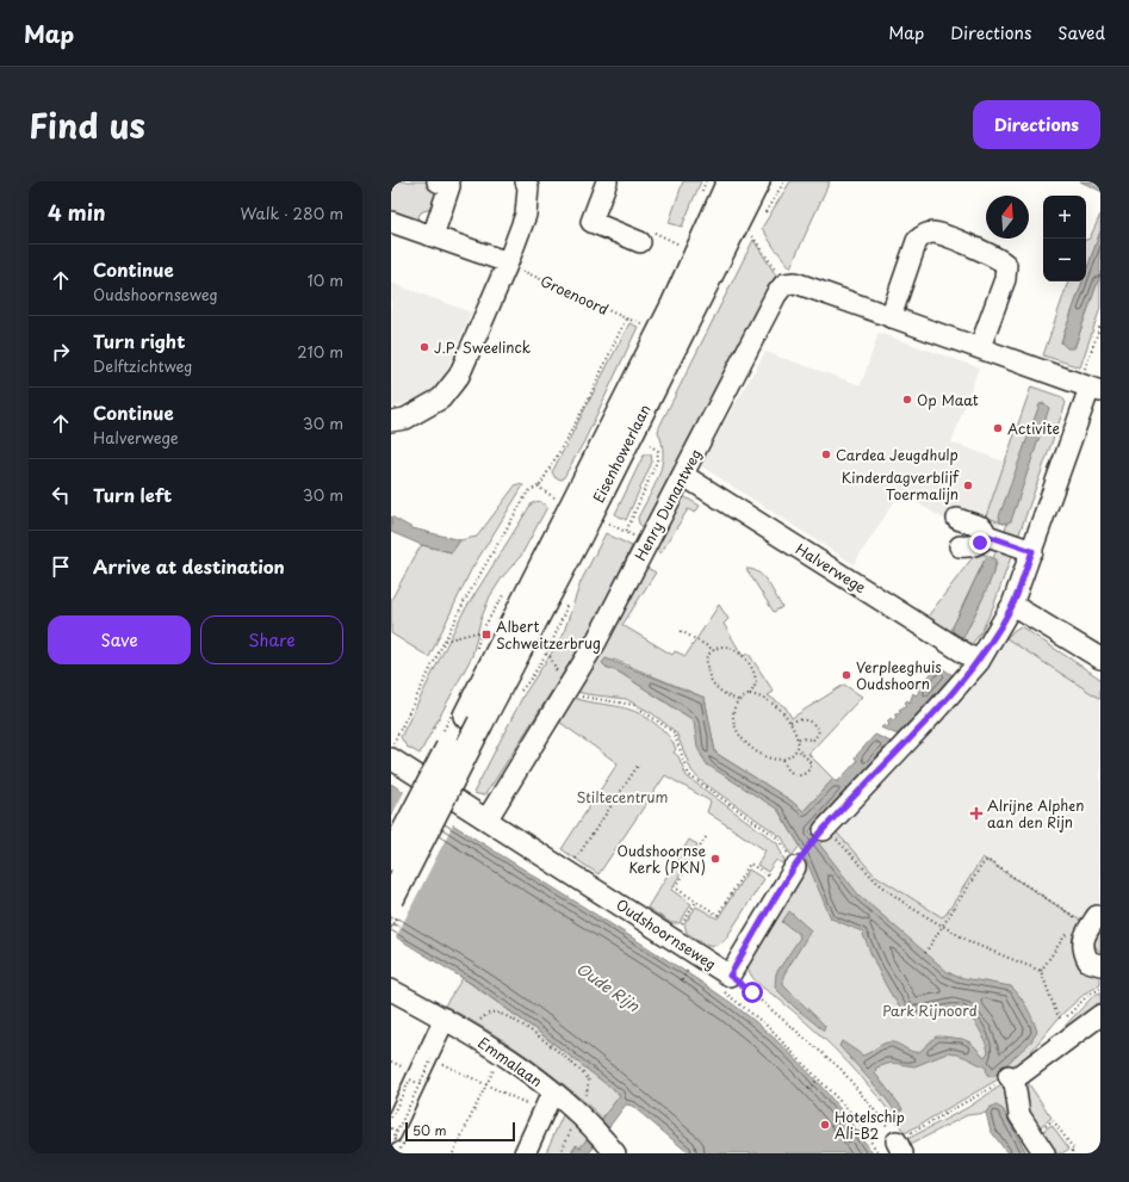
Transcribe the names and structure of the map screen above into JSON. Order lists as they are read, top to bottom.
{
  "streets": {
    "main road": ["Eisenhowerlaan"],
    "street": [
      "Henry Dunantweg",
      "Halverwege",
      "Oudshoornseweg",
      "Emmalaan"
    ],
    "path": ["Groenoord"]
  },
  "crossings": [
    ["Henry Dunantweg", "Halverwege"],
    ["Henry Dunantweg", "Oudshoornseweg"]
  ],
  "water": ["Oude Rijn"],
  "parks": ["Stiltecentrum", "Park Rijnoord"],
  "places": {
    "other": [
      "J.P. Sweelinck",
      "Op Maat",
      "Activite",
      "Cardea Jeugdhulp",
      "Kinderdagverblijf Toermalijn",
      "Verpleeghuis Oudshoorn",
      "Oudshoornse Kerk (PKN)",
      "Hotelschip Ali-B2"
    ],
    "transit": ["Albert Schweitzerbrug"],
    "health": ["Alrijne Alphen aan den Rijn"]
  },
  "scale_bar": "50 m",
  "north": "top",
  "page": {
    "header": "Map",
    "nav": ["Map", "Directions", "Saved"],
    "title": "Find us",
    "buttons": [
      "Directions",
      ["Save", "Share"]
    ],
    "heading": ["4 min", "Walk · 280 m"],
    "map_buttons": ["+", "−"],
    "list": [
      ["Continue", "Oudshoornseweg", "10 m"],
      ["Turn right", "Delftzichtweg", "210 m"],
      ["Continue", "Halverwege", "30 m"],
      ["Turn left", "30 m"],
      "Arrive at destination"
    ],
    "scale": "50 m"
  }
}
